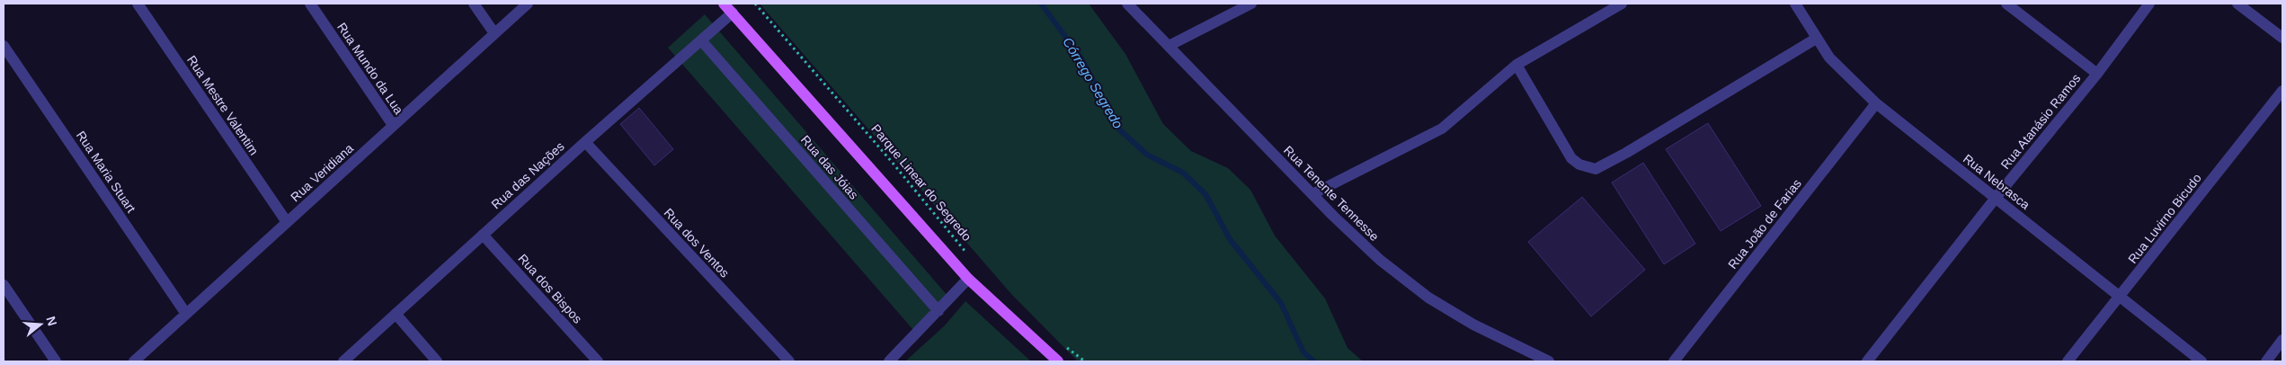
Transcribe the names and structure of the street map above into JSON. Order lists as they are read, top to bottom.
{
  "streets": {
    "street": [
      "Rua Mundo da Lua",
      "Rua Mestre Valentim",
      "Rua Atanásio Ramos",
      "Rua das Jóias",
      "Rua Maria Stuart",
      "Rua Veridiana",
      "Rua das Nações",
      "Rua Nebrasca",
      "Rua Tenente Tennesse",
      "Rua Luvirno Bicudo",
      "Rua João de Farias",
      "Rua dos Ventos",
      "Rua dos Bispos"
    ],
    "path": ["Parque Linear do Segredo"]
  },
  "crossings": [
    ["Rua Mundo da Lua", "Rua Veridiana"],
    ["Rua Mestre Valentim", "Rua Veridiana"],
    ["Rua Atanásio Ramos", "Rua Nebrasca"],
    ["Rua das Jóias", "Rua das Nações"],
    ["Rua Maria Stuart", "Rua Veridiana"],
    ["Rua das Nações", "Rua dos Ventos"],
    ["Rua das Nações", "Rua dos Bispos"],
    ["Rua Nebrasca", "Rua Luvirno Bicudo"],
    ["Rua Nebrasca", "Rua João de Farias"]
  ],
  "water": ["Córrego Segredo"],
  "north": "right"
}
